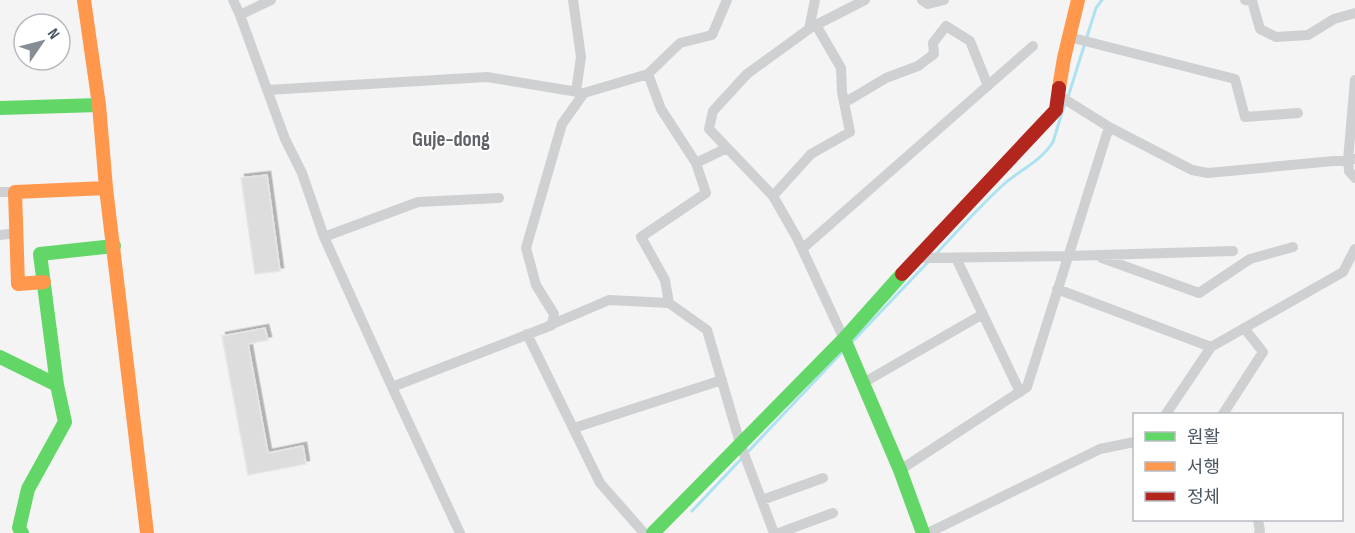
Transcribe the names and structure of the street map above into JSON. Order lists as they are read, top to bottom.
{
  "districts": ["Guje-dong"],
  "legend": ["원활", "서행", "정체"],
  "north": "top right"
}
